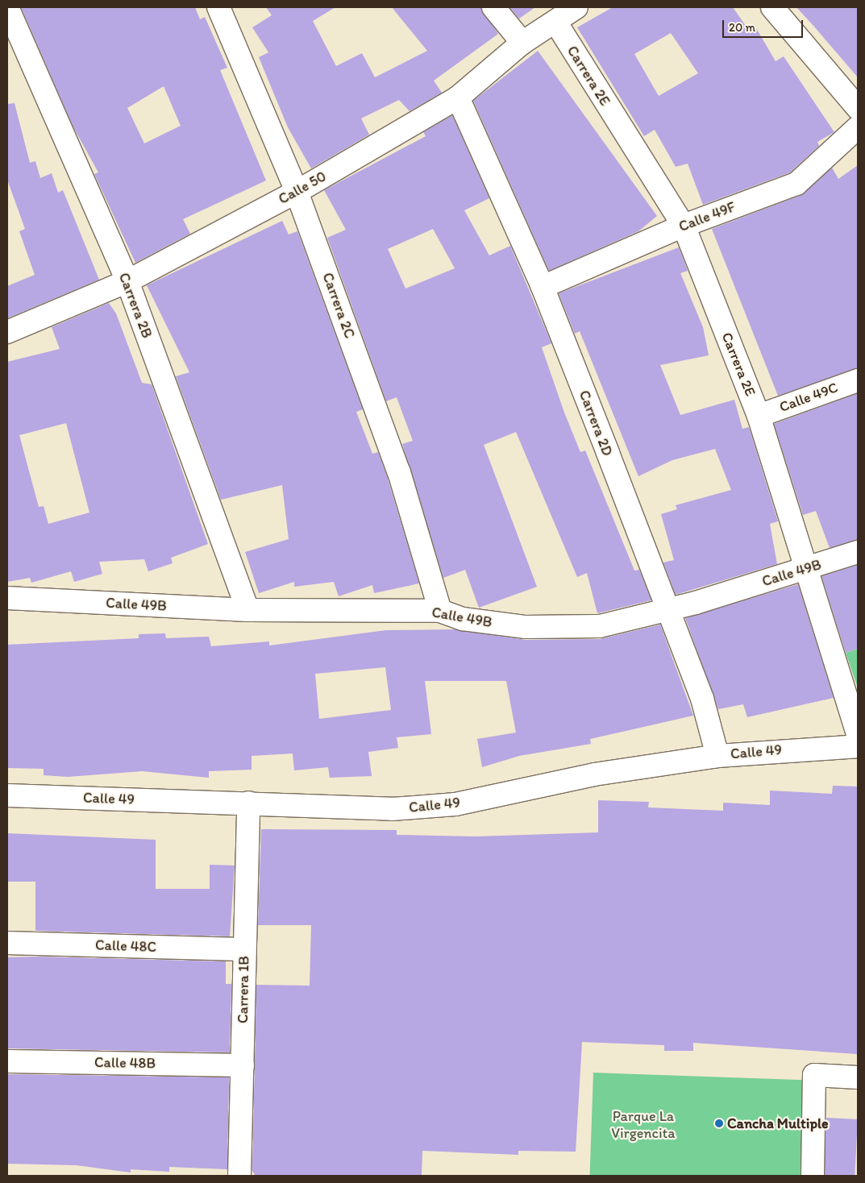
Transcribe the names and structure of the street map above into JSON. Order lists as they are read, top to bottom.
{
  "streets": {
    "street": [
      "Carrera 2E",
      "Calle 50",
      "Calle 49F",
      "Carrera 2B",
      "Carrera 2C",
      "Calle 49C",
      "Carrera 2D",
      "Calle 49B",
      "Calle 49",
      "Calle 48C",
      "Carrera 1B",
      "Calle 48B"
    ]
  },
  "crossings": [
    ["Carrera 2E", "Calle 50"],
    ["Carrera 2E", "Calle 49F"],
    ["Carrera 2E", "Calle 49C"],
    ["Carrera 2E", "Calle 49B"],
    ["Calle 50", "Carrera 2B"],
    ["Calle 50", "Carrera 2C"],
    ["Calle 50", "Carrera 2D"],
    ["Calle 49F", "Carrera 2D"],
    ["Carrera 2B", "Calle 49B"],
    ["Carrera 2C", "Calle 49B"],
    ["Carrera 2D", "Calle 49B"],
    ["Carrera 2D", "Calle 49"],
    ["Calle 49", "Carrera 1B"],
    ["Calle 48C", "Carrera 1B"],
    ["Carrera 1B", "Calle 48B"]
  ],
  "parks": ["Parque La Virgencita"],
  "places": ["Cancha Multiple"],
  "scale_bar": "20 m"
}
